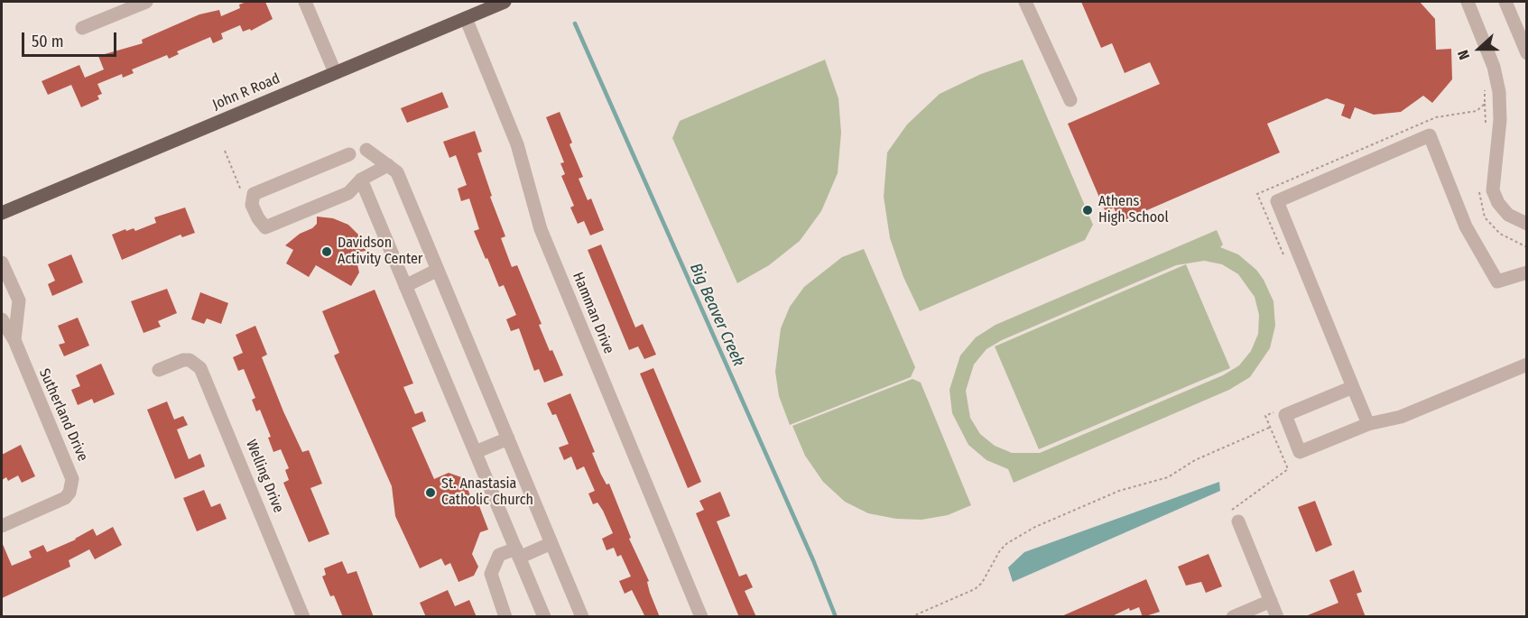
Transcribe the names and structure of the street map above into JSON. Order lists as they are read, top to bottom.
{
  "streets": {
    "main road": ["John R Road"],
    "street": ["Hamman Drive", "Sutherland Drive", "Welling Drive"]
  },
  "crossings": [
    ["John R Road", "Hamman Drive"]
  ],
  "water": ["Big Beaver Creek"],
  "places": ["Athens High School", "Davidson Activity Center", "St. Anastasia Catholic Church"],
  "scale_bar": "50 m",
  "north": "left"
}
